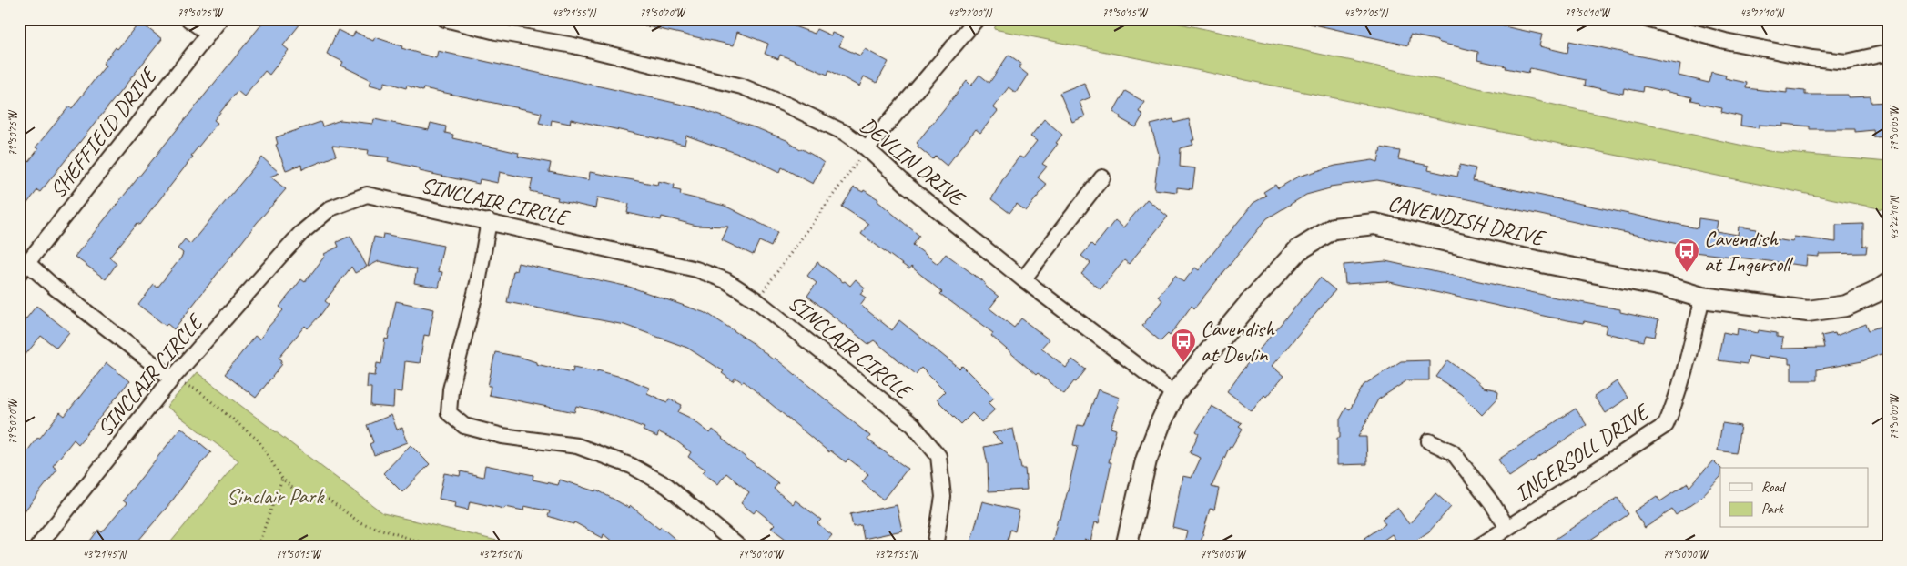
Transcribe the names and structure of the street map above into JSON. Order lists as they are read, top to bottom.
{
  "streets": {
    "street": [
      "SHEFFIELD DRIVE",
      "DEVLIN DRIVE",
      "SINCLAIR CIRCLE",
      "CAVENDISH DRIVE",
      "INGERSOLL DRIVE"
    ]
  },
  "crossings": [
    ["DEVLIN DRIVE", "CAVENDISH DRIVE"],
    ["CAVENDISH DRIVE", "INGERSOLL DRIVE"]
  ],
  "parks": ["Sinclair Park"],
  "places": {
    "bus stop": ["Cavendish at Ingersoll", "Cavendish at Devlin"]
  },
  "legend": ["Road", "Park"],
  "coordinates": [
    "79°50'25\"W",
    "43°21'55\"N",
    "79°50'20\"W",
    "43°22'00\"N",
    "79°50'15\"W",
    "43°22'05\"N",
    "79°50'10\"W",
    "43°22'10\"N",
    "79°50'05\"W",
    "79°50'00\"W",
    "43°21'45\"N",
    "43°21'50\"N"
  ]
}
